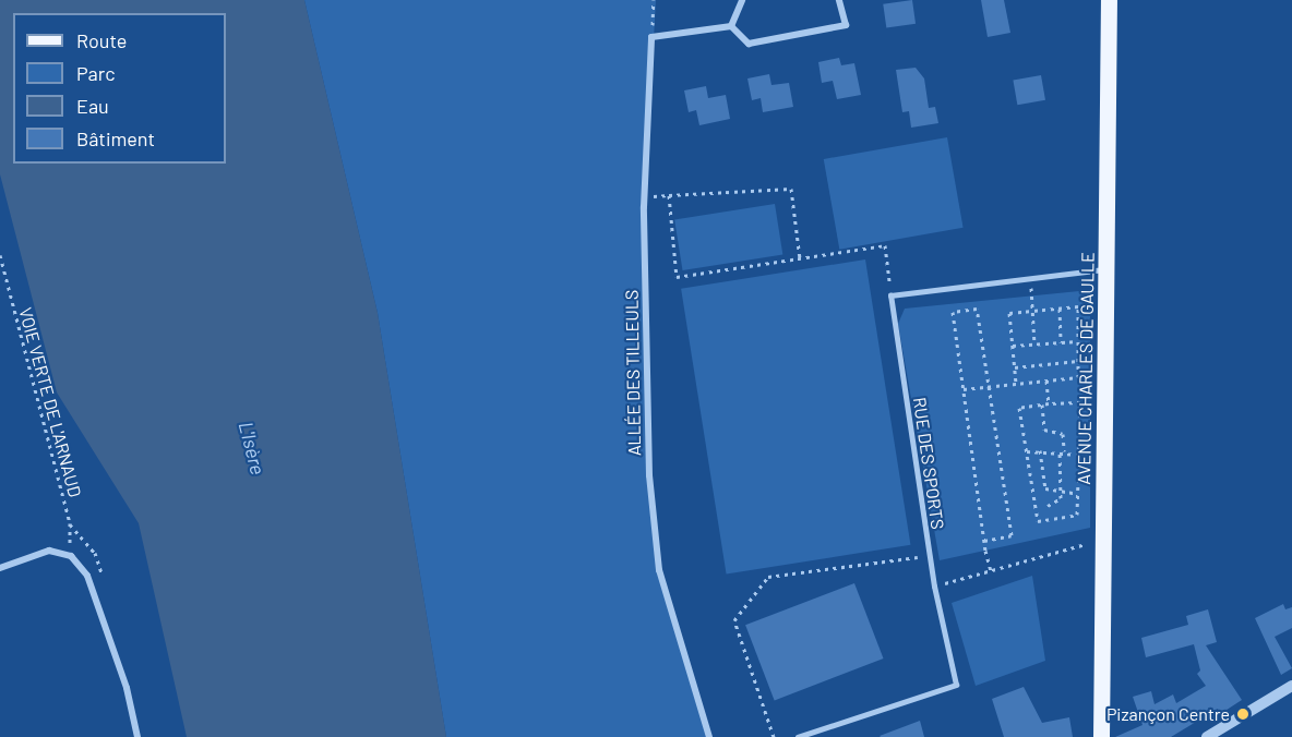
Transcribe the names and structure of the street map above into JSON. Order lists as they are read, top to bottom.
{
  "streets": {
    "main road": ["AVENUE CHARLES DE GAULLE"],
    "street": ["ALLÉE DES TILLEULS"],
    "lane": ["RUE DES SPORTS"],
    "path": ["VOIE VERTE DE L'ARNAUD"]
  },
  "water": ["L'Isère"],
  "places": ["Pizançon Centre"],
  "legend": [
    "Route",
    "Parc",
    "Eau",
    "Bâtiment"
  ]
}
